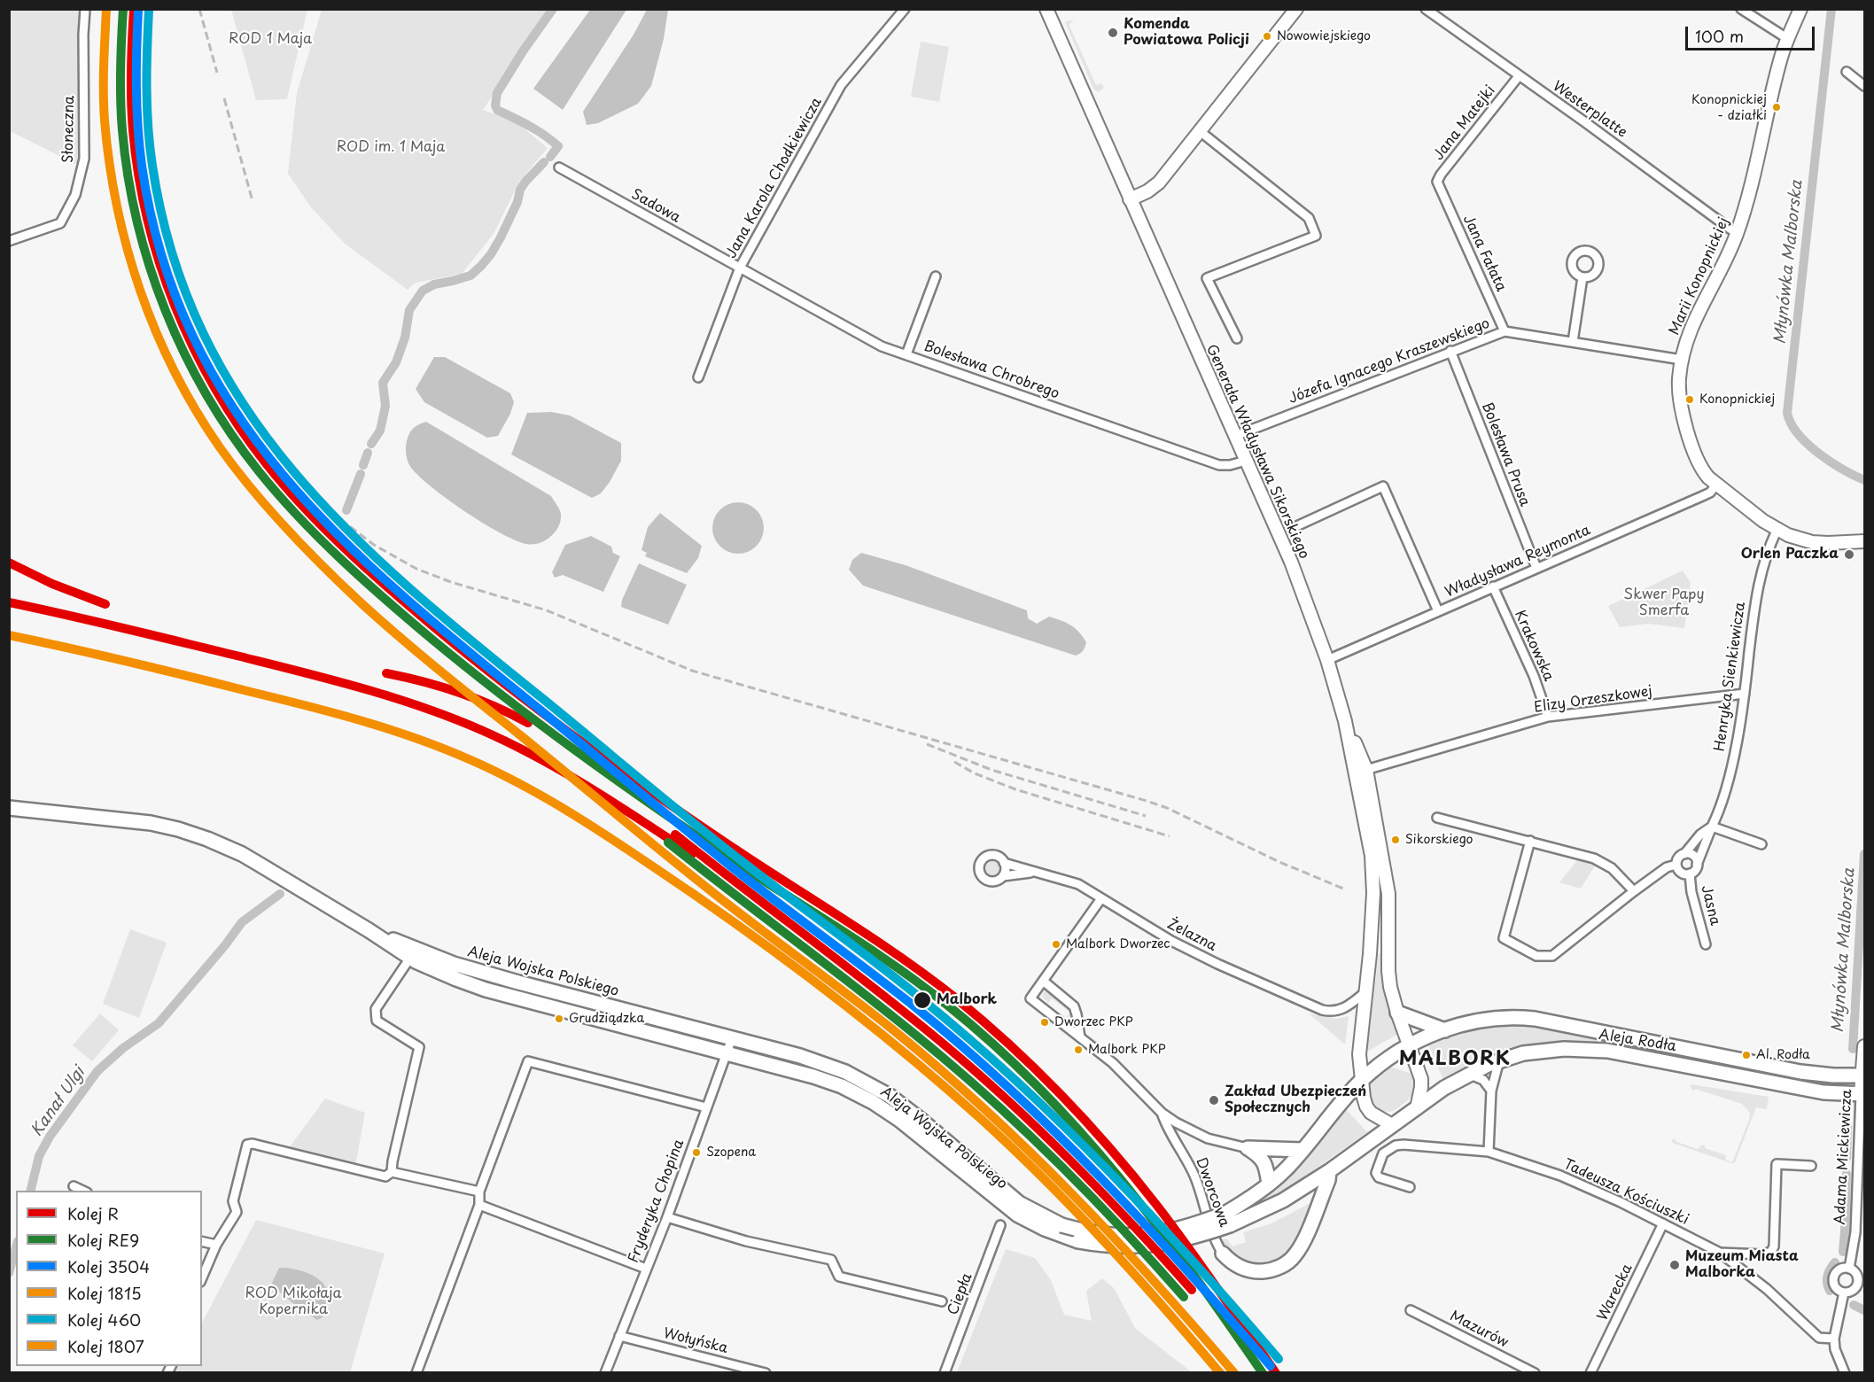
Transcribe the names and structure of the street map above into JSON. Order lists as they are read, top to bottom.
{
  "streets": {
    "main road": [
      "Marii Konopnickiej",
      "Generała Władysława Sikorskiego",
      "Aleja Wojska Polskiego",
      "Aleja Rodła",
      "Adama Mickiewicza"
    ],
    "street": [
      "Westerplatte",
      "Jana Matejki",
      "Słoneczna",
      "Jana Karola Chodkiewicza",
      "Sadowa",
      "Jana Fałata",
      "Józefa Ignacego Kraszewskiego",
      "Bolesława Chrobrego",
      "Bolesława Prusa",
      "Władysława Reymonta",
      "Krakowska",
      "Henryka Sienkiewicza",
      "Elizy Orzeszkowej",
      "Jasna",
      "Żelazna",
      "Dworcowa",
      "Tadeusza Kościuszki",
      "Fryderyka Chopina",
      "Warecka",
      "Ciepła",
      "Mazurów",
      "Wołyńska"
    ]
  },
  "crossings": [
    ["Westerplatte", "Jana Matejki"],
    ["Westerplatte", "Marii Konopnickiej"],
    ["Jana Matejki", "Jana Fałata"],
    ["Jana Karola Chodkiewicza", "Sadowa"],
    ["Jana Karola Chodkiewicza", "Bolesława Chrobrego"],
    ["Sadowa", "Bolesława Chrobrego"],
    ["Jana Fałata", "Józefa Ignacego Kraszewskiego"],
    ["Marii Konopnickiej", "Józefa Ignacego Kraszewskiego"],
    ["Marii Konopnickiej", "Władysława Reymonta"],
    ["Marii Konopnickiej", "Henryka Sienkiewicza"],
    ["Józefa Ignacego Kraszewskiego", "Generała Władysława Sikorskiego"],
    ["Józefa Ignacego Kraszewskiego", "Bolesława Prusa"],
    ["Bolesława Chrobrego", "Generała Władysława Sikorskiego"],
    ["Generała Władysława Sikorskiego", "Władysława Reymonta"],
    ["Generała Władysława Sikorskiego", "Elizy Orzeszkowej"],
    ["Generała Władysława Sikorskiego", "Żelazna"],
    ["Generała Władysława Sikorskiego", "Aleja Wojska Polskiego"],
    ["Generała Władysława Sikorskiego", "Aleja Rodła"],
    ["Bolesława Prusa", "Władysława Reymonta"],
    ["Władysława Reymonta", "Krakowska"],
    ["Krakowska", "Elizy Orzeszkowej"],
    ["Henryka Sienkiewicza", "Elizy Orzeszkowej"],
    ["Henryka Sienkiewicza", "Jasna"],
    ["Żelazna", "Dworcowa"],
    ["Aleja Wojska Polskiego", "Aleja Rodła"],
    ["Aleja Wojska Polskiego", "Fryderyka Chopina"],
    ["Aleja Rodła", "Adama Mickiewicza"],
    ["Tadeusza Kościuszki", "Warecka"],
    ["Fryderyka Chopina", "Wołyńska"]
  ],
  "districts": ["MALBORK"],
  "water": ["Młynówka Malborska", "Kanał Ulgi"],
  "parks": [
    "ROD 1 Maja",
    "ROD im. 1 Maja",
    "Skwer Papy Smerfa",
    "ROD Mikołaja Kopernika"
  ],
  "places": [
    "Komenda Powiatowa Policji",
    "Nowowiejskiego",
    "Konopnickiej - działki",
    "Konopnickiej",
    "Orlen Paczka",
    "Sikorskiego",
    "Malbork Dworzec",
    "Malbork",
    "Grudziądzka",
    "Dworzec PKP",
    "Malbork PKP",
    "Al. Rodła",
    "Zakład Ubezpieczeń Społecznych",
    "Szopena",
    "Muzeum Miasta Malborka"
  ],
  "lines": [
    "rail line R",
    "rail line RE9",
    "rail line 1815",
    "rail line 3504",
    "rail line 460",
    "rail line 1807"
  ],
  "legend": [
    "Kolej R",
    "Kolej RE9",
    "Kolej 3504",
    "Kolej 1815",
    "Kolej 460",
    "Kolej 1807"
  ],
  "scale_bar": "100 m"
}
